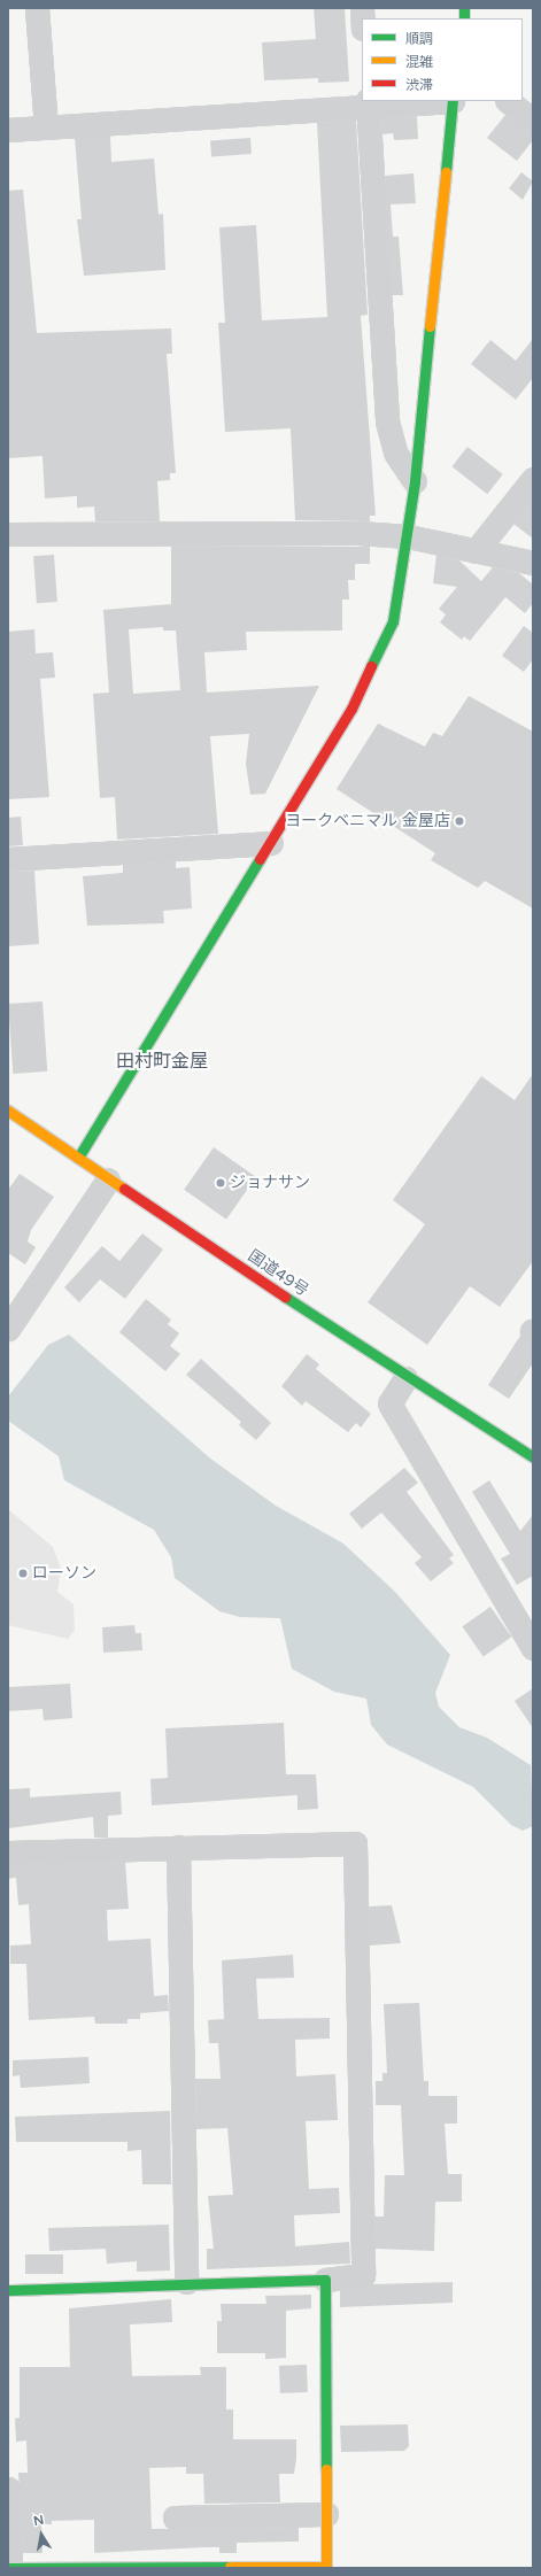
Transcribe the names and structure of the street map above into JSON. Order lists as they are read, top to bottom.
{
  "streets": {
    "main road": ["国道49号"]
  },
  "districts": ["田村町金屋"],
  "places": ["ヨークベニマル 金屋店", "ジョナサン", "ローソン"],
  "legend": ["順調", "混雑", "渋滞"],
  "north": "top"
}
